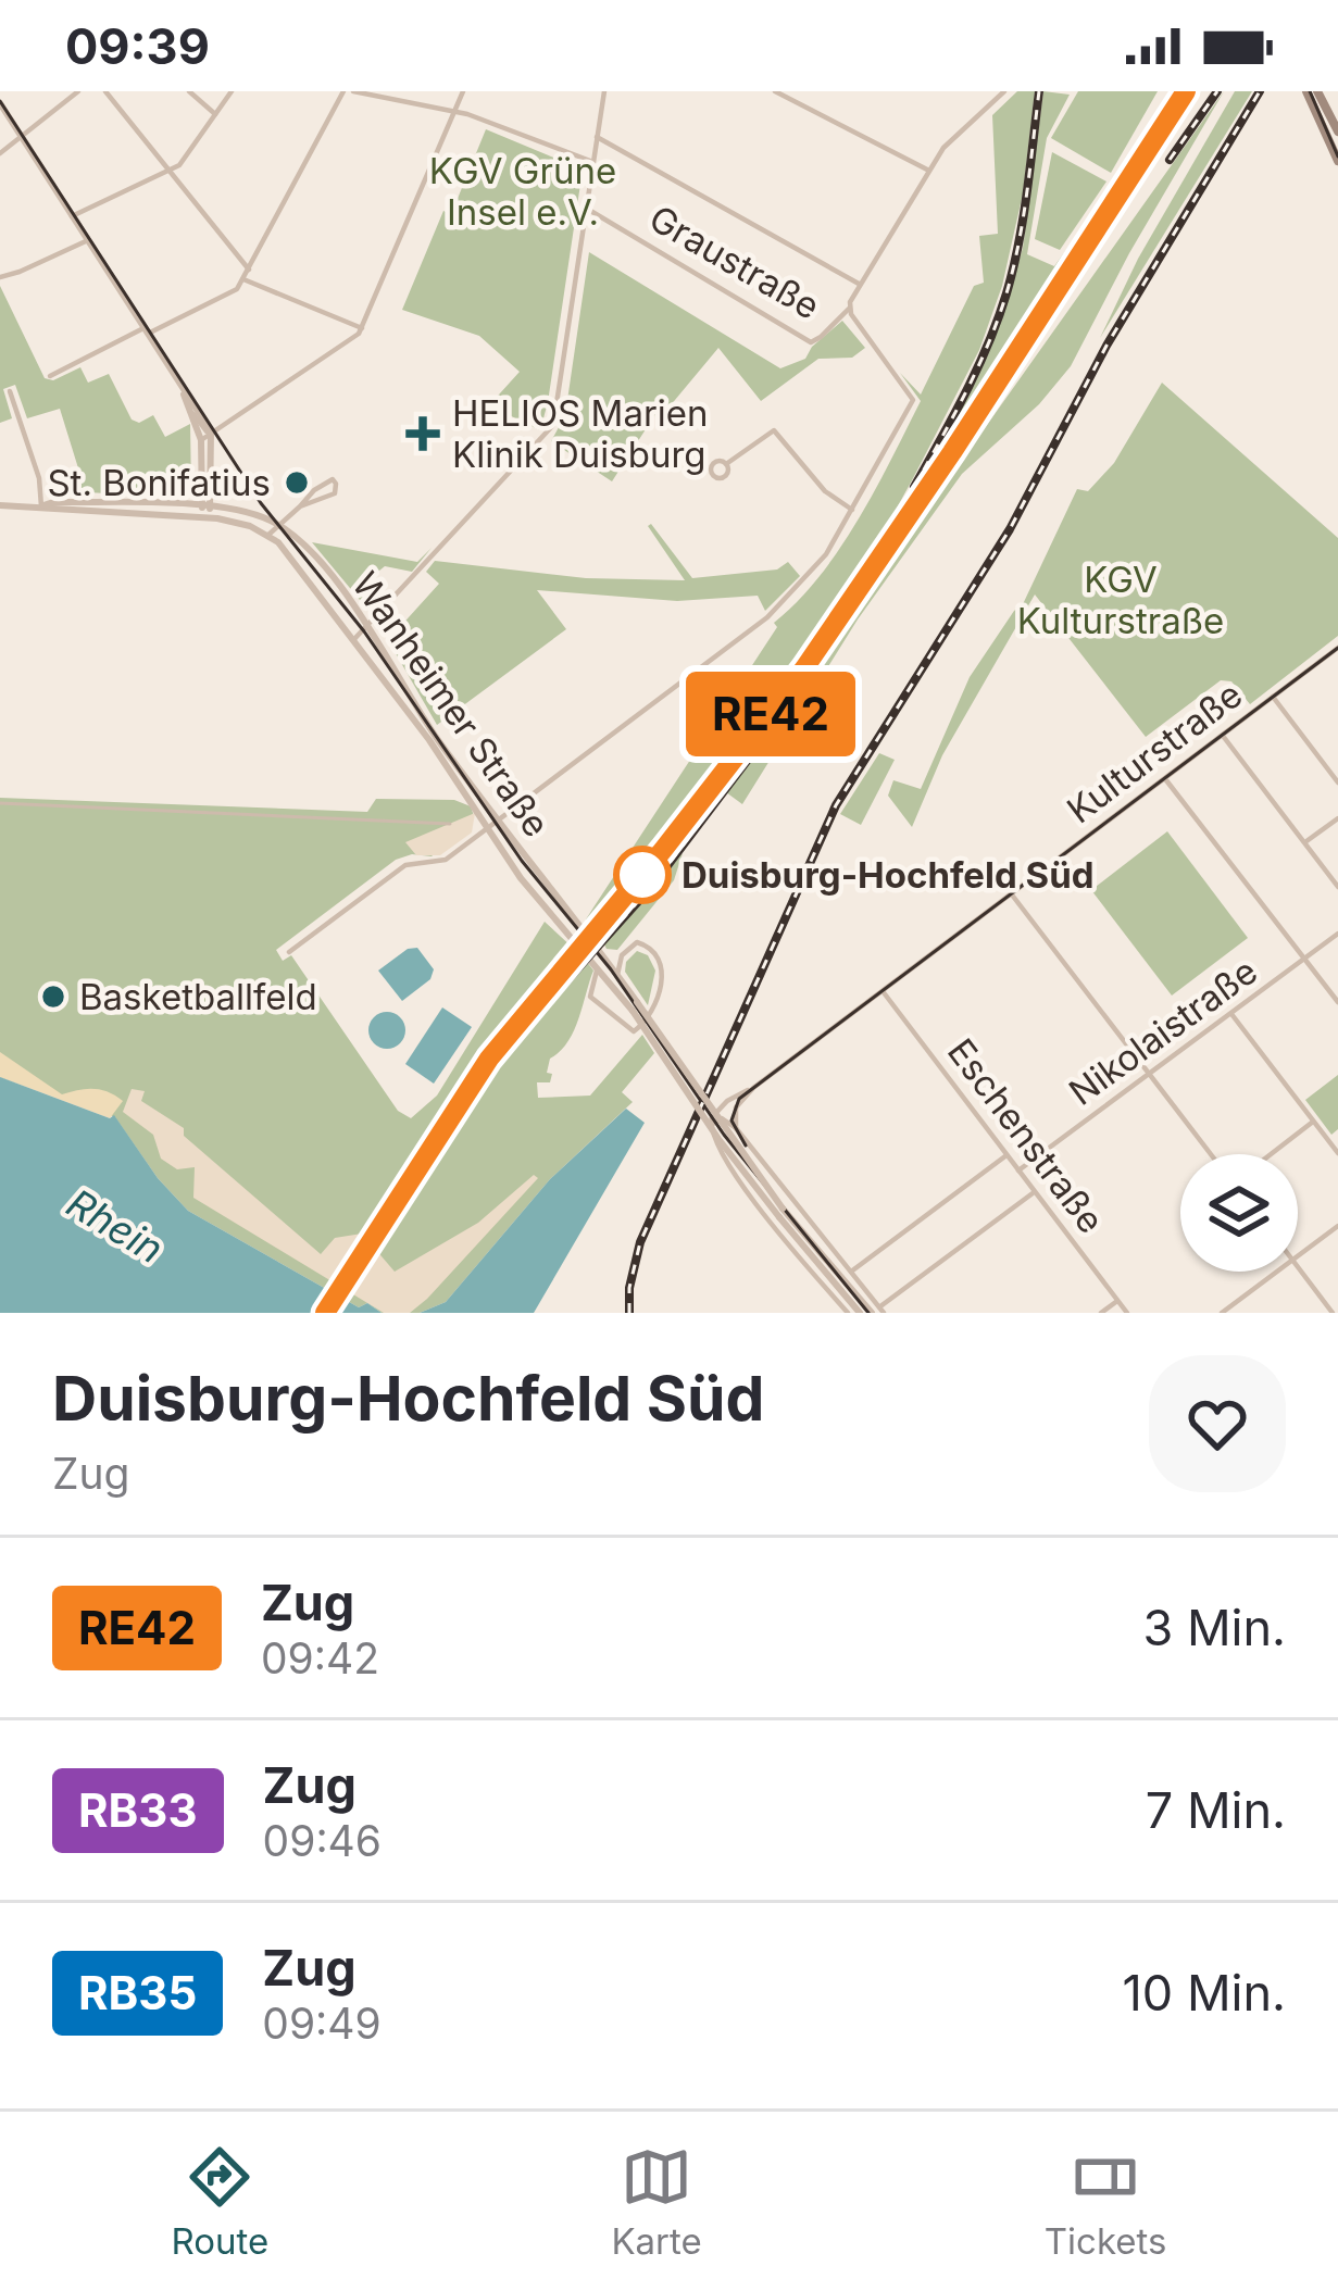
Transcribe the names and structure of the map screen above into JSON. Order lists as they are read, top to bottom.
{
  "streets": {
    "street": [
      "Graustraße",
      "Wanheimer Straße",
      "Kulturstraße",
      "Nikolaistraße",
      "Eschenstraße"
    ]
  },
  "crossings": [
    ["Kulturstraße", "Eschenstraße"],
    ["Nikolaistraße", "Eschenstraße"]
  ],
  "water": ["Rhein"],
  "parks": ["KGV Grüne Insel e.V.", "KGV Kulturstraße"],
  "places": {
    "health": ["HELIOS Marien Klinik Duisburg"],
    "other": ["St. Bonifatius", "Duisburg-Hochfeld Süd", "Basketballfeld"]
  },
  "page": {
    "status": "09:39",
    "on_map": "RE42",
    "heading": ["Duisburg-Hochfeld Süd", "Zug"],
    "list": [
      {
        "mark": "RE42",
        "name": "Zug",
        "note": "09:42",
        "value": "3 Min."
      },
      {
        "mark": "RB33",
        "name": "Zug",
        "note": "09:46",
        "value": "7 Min."
      },
      {
        "mark": "RB35",
        "name": "Zug",
        "note": "09:49",
        "value": "10 Min."
      }
    ],
    "tabs": ["Route", "Karte", "Tickets"]
  }
}
